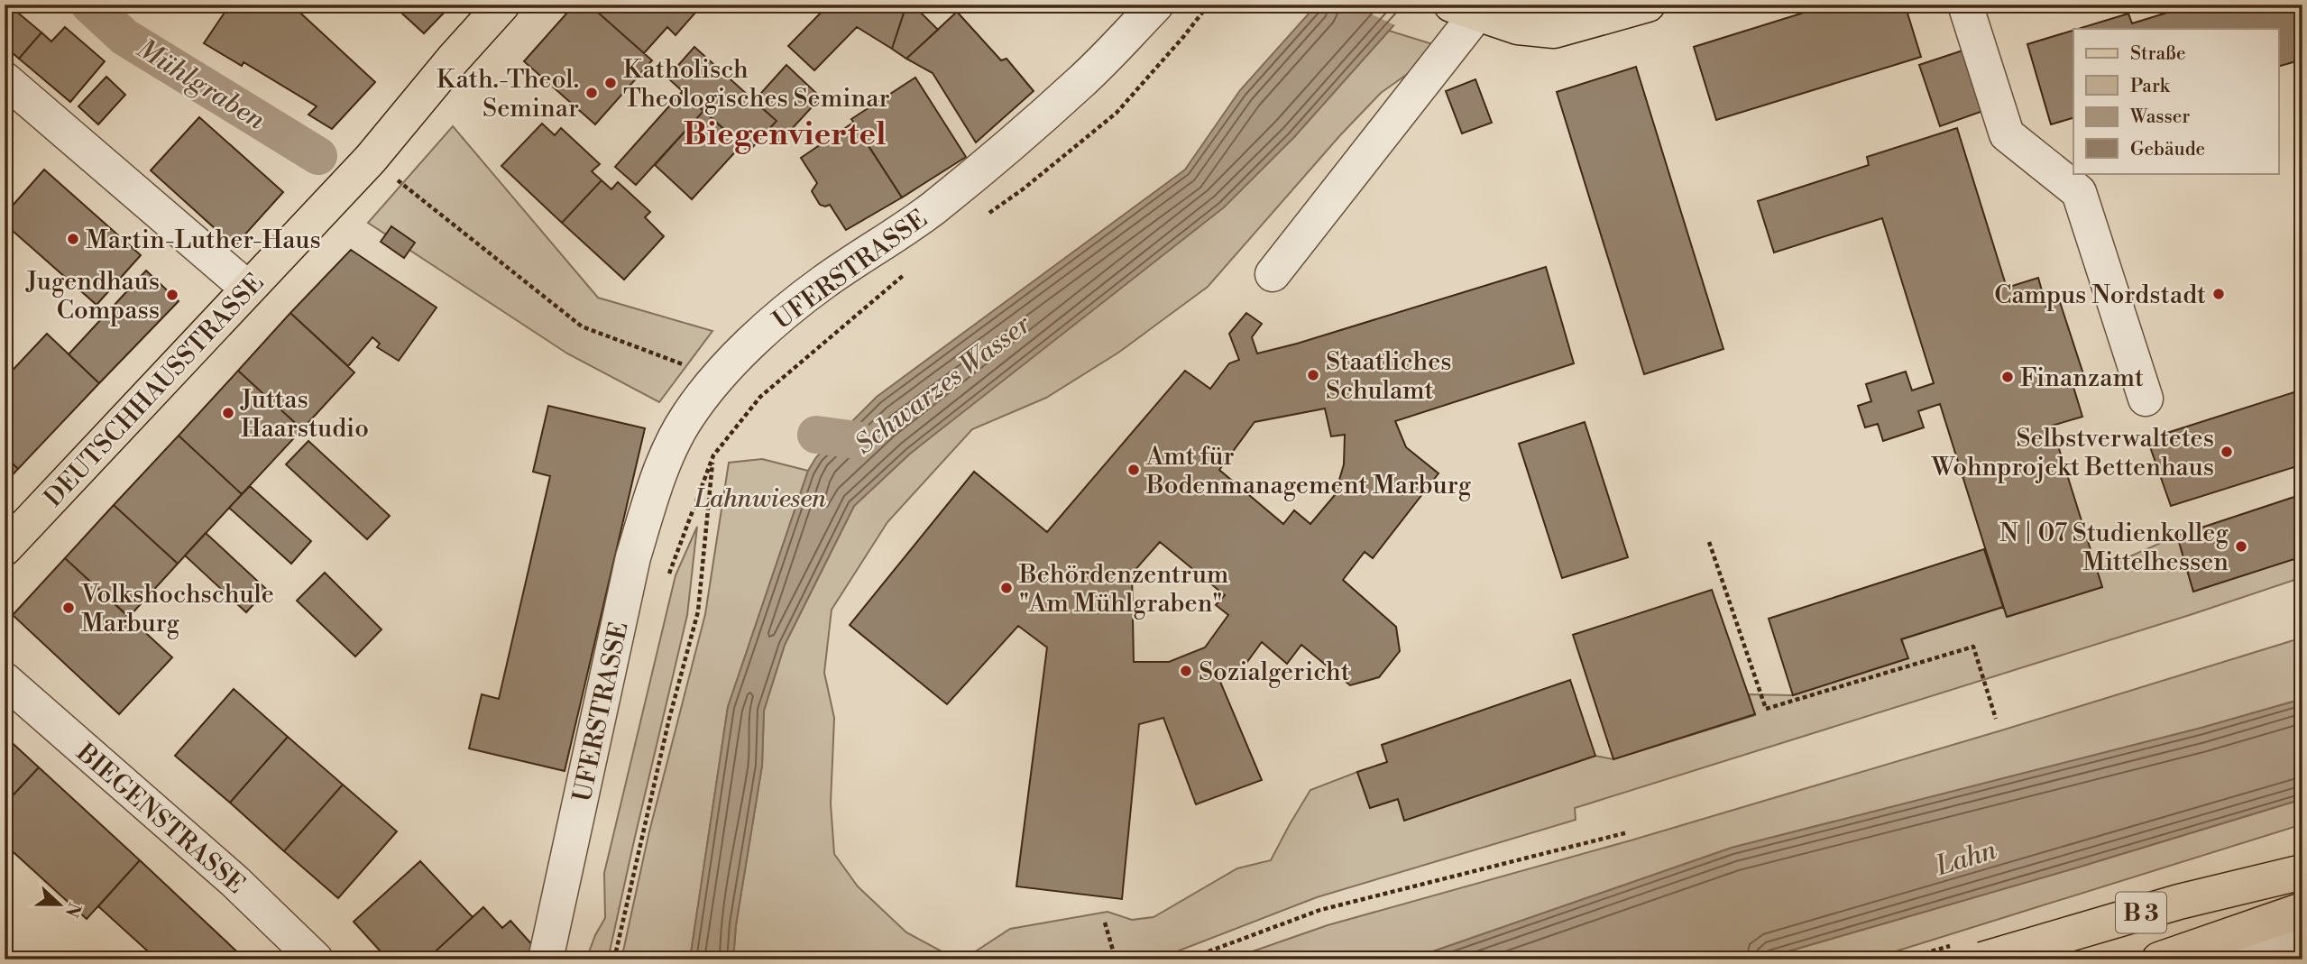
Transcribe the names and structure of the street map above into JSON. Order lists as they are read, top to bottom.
{
  "streets": {
    "main road": ["DEUTSCHHAUSSTRASSE", "B 3"],
    "street": ["UFERSTRASSE", "BIEGENSTRASSE"]
  },
  "districts": ["Biegenviertel"],
  "water": ["Mühlgraben", "Schwarzes Wasser", "Lahn"],
  "parks": ["Lahnwiesen"],
  "places": [
    "Katholisch Theologisches Seminar",
    "Kath.-Theol. Seminar",
    "Martin-Luther-Haus",
    "Campus Nordstadt",
    "Jugendhaus Compass",
    "Staatliches Schulamt",
    "Finanzamt",
    "Juttas Haarstudio",
    "Selbstverwaltetes Wohnprojekt Bettenhaus",
    "Amt für Bodenmanagement Marburg",
    "N | 07 Studienkolleg Mittelhessen",
    "Behördenzentrum \"Am Mühlgraben\"",
    "Volkshochschule Marburg",
    "Sozialgericht"
  ],
  "legend": [
    "Straße",
    "Park",
    "Wasser",
    "Gebäude"
  ],
  "north": "right"
}
